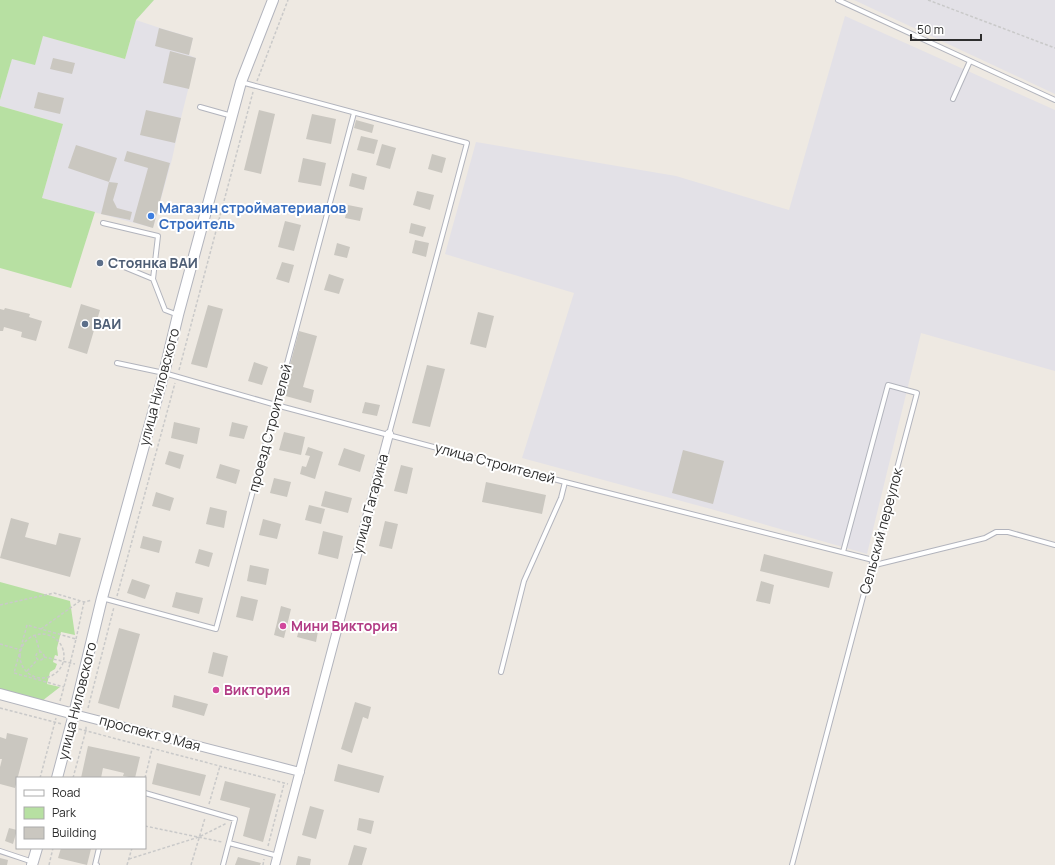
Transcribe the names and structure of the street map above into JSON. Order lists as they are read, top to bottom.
{
  "streets": {
    "street": ["улица Ниловского", "улица Гагарина", "проспект 9 Мая"],
    "lane": ["проезд Строителей", "улица Строителей", "Сельский переулок"]
  },
  "crossings": [
    ["улица Ниловского", "проезд Строителей"],
    ["улица Ниловского", "улица Строителей"],
    ["улица Ниловского", "проспект 9 Мая"],
    ["проезд Строителей", "улица Строителей"],
    ["проезд Строителей", "улица Гагарина"],
    ["улица Строителей", "улица Гагарина"],
    ["улица Строителей", "Сельский переулок"],
    ["улица Гагарина", "проспект 9 Мая"]
  ],
  "places": [
    "Магазин стройматериалов Строитель",
    "Стоянка ВАИ",
    "ВАИ",
    "Мини Виктория",
    "Виктория"
  ],
  "legend": ["Road", "Park", "Building"],
  "scale_bar": "50 m"
}
